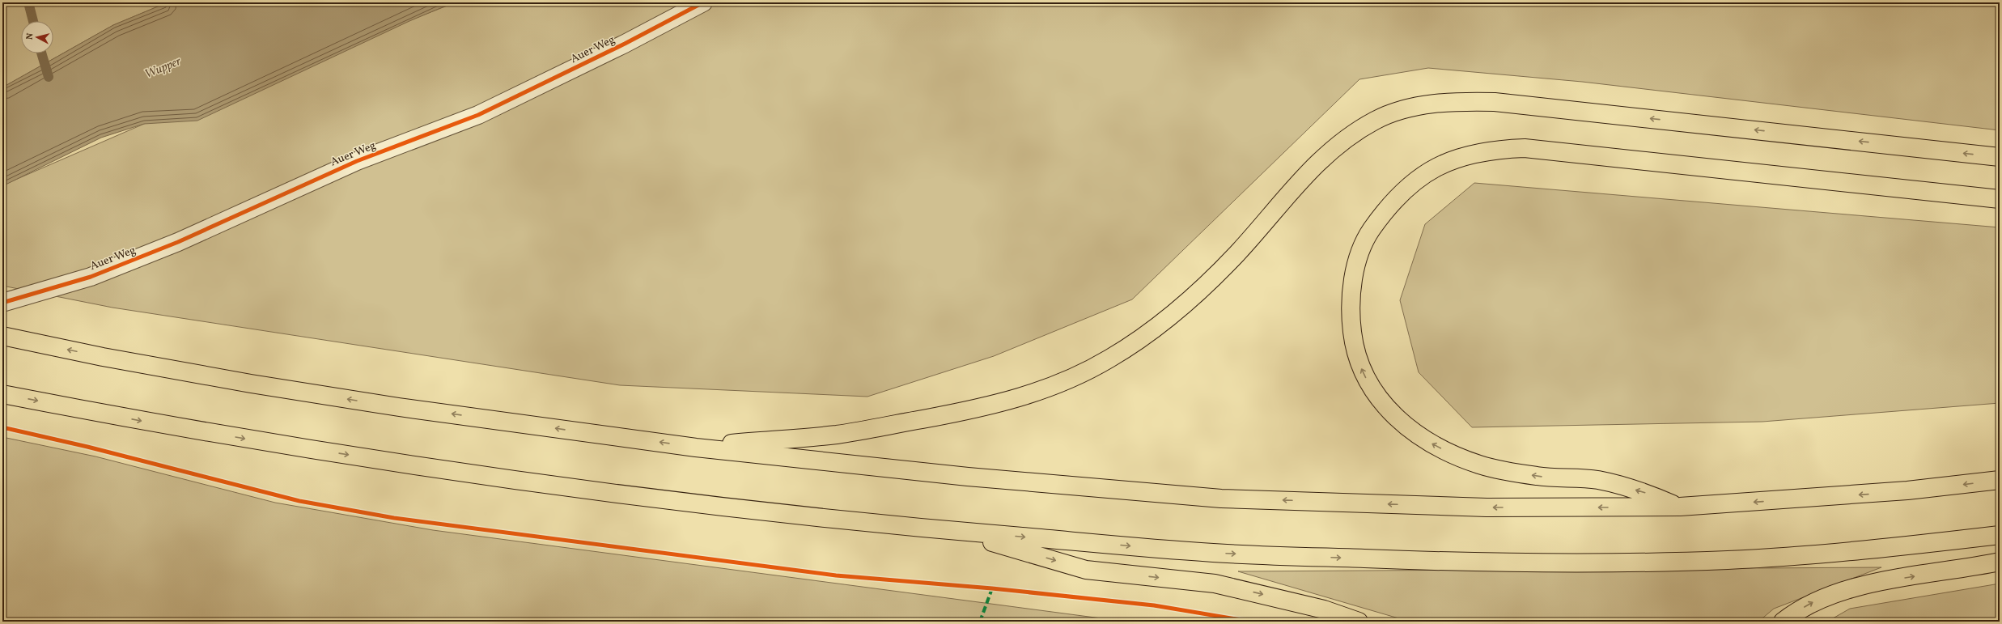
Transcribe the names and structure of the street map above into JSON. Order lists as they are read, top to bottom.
{
  "streets": {
    "street": ["Auer Weg"]
  },
  "water": ["Wupper"],
  "north": "left"
}
